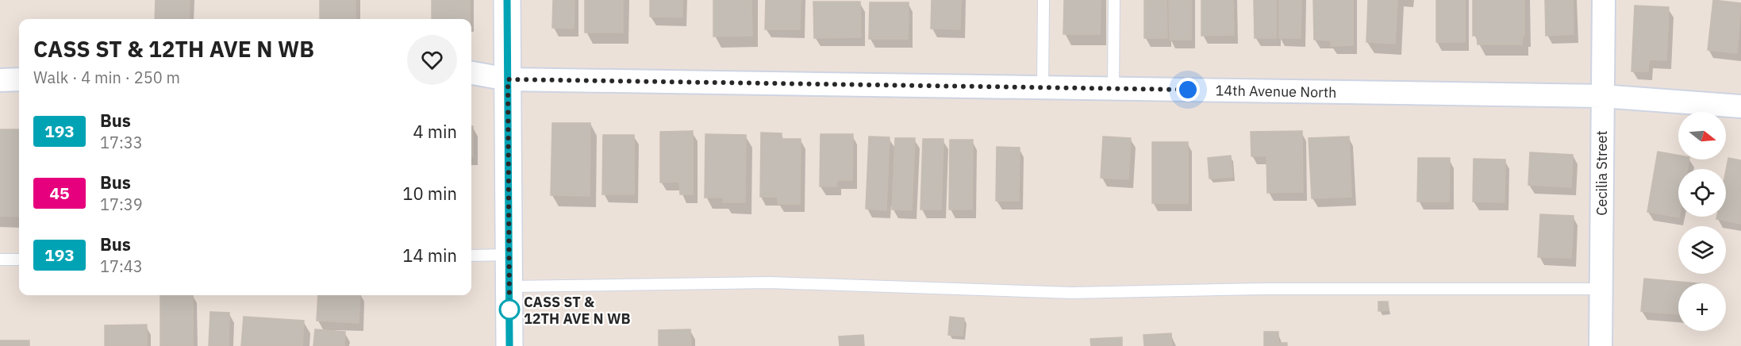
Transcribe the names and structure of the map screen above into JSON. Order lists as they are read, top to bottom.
{
  "streets": {
    "street": ["14th Avenue North", "Cecilia Street"]
  },
  "crossings": [
    ["14th Avenue North", "Cecilia Street"]
  ],
  "places": ["CASS ST & 12TH AVE N WB"],
  "lines": ["bus line 193"],
  "north": "right",
  "page": {
    "heading": ["CASS ST & 12TH AVE N WB", "Walk · 4 min · 250 m"],
    "list": [
      {
        "mark": "193",
        "name": "Bus",
        "note": "17:33",
        "value": "4 min"
      },
      {
        "mark": "45",
        "name": "Bus",
        "note": "17:39",
        "value": "10 min"
      },
      {
        "mark": "193",
        "name": "Bus",
        "note": "17:43",
        "value": "14 min"
      }
    ],
    "map_buttons": "+"
  }
}
